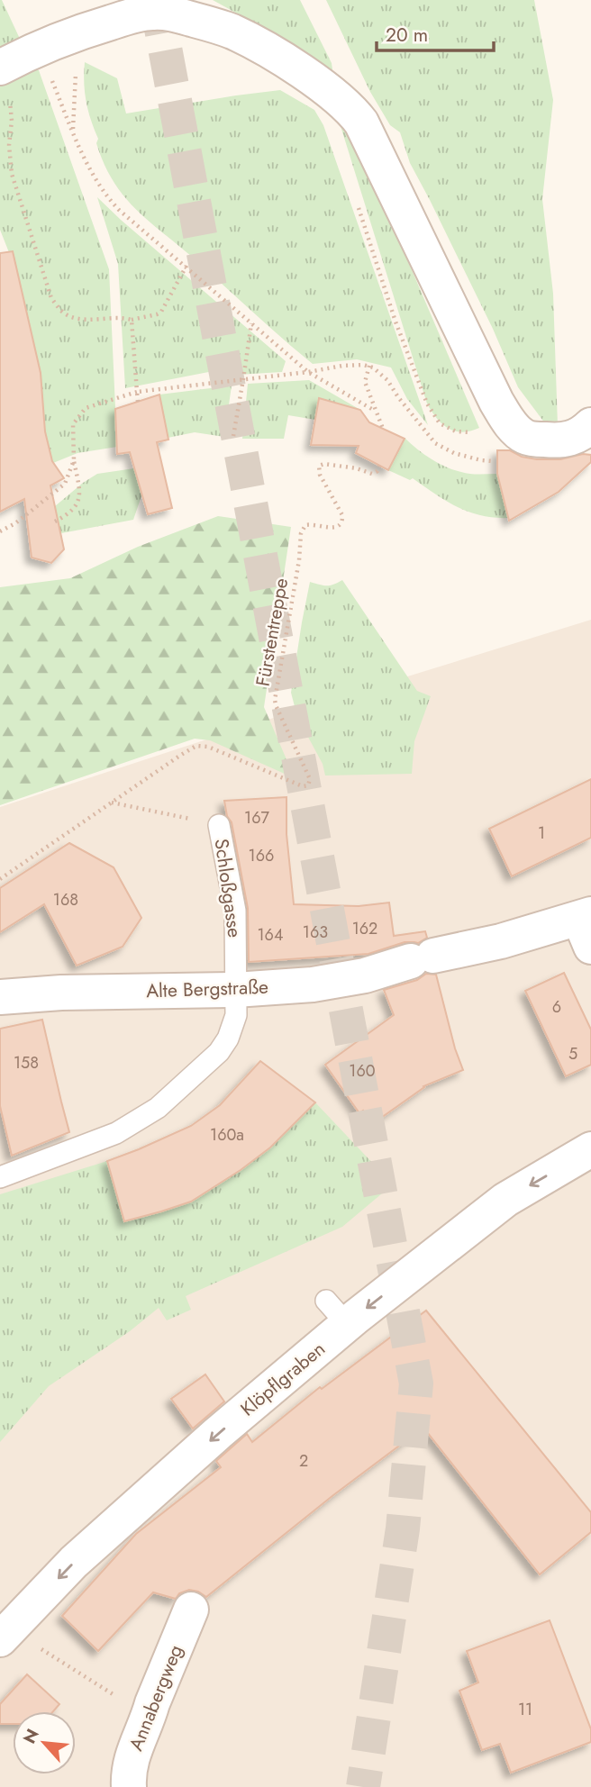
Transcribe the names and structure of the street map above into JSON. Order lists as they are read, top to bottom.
{
  "streets": {
    "street": ["Alte Bergstraße", "Klöpflgraben", "Annabergweg"],
    "lane": ["Schloßgasse"],
    "path": ["Fürstentreppe"]
  },
  "crossings": [
    ["Schloßgasse", "Alte Bergstraße"]
  ],
  "one_way": ["Klöpflgraben"],
  "house_numbers": [
    "167",
    "1",
    "166",
    "168",
    "162",
    "163",
    "164",
    "6",
    "5",
    "158",
    "160",
    "160a",
    "2",
    "11"
  ],
  "scale_bar": "20 m",
  "north": "top left"
}
